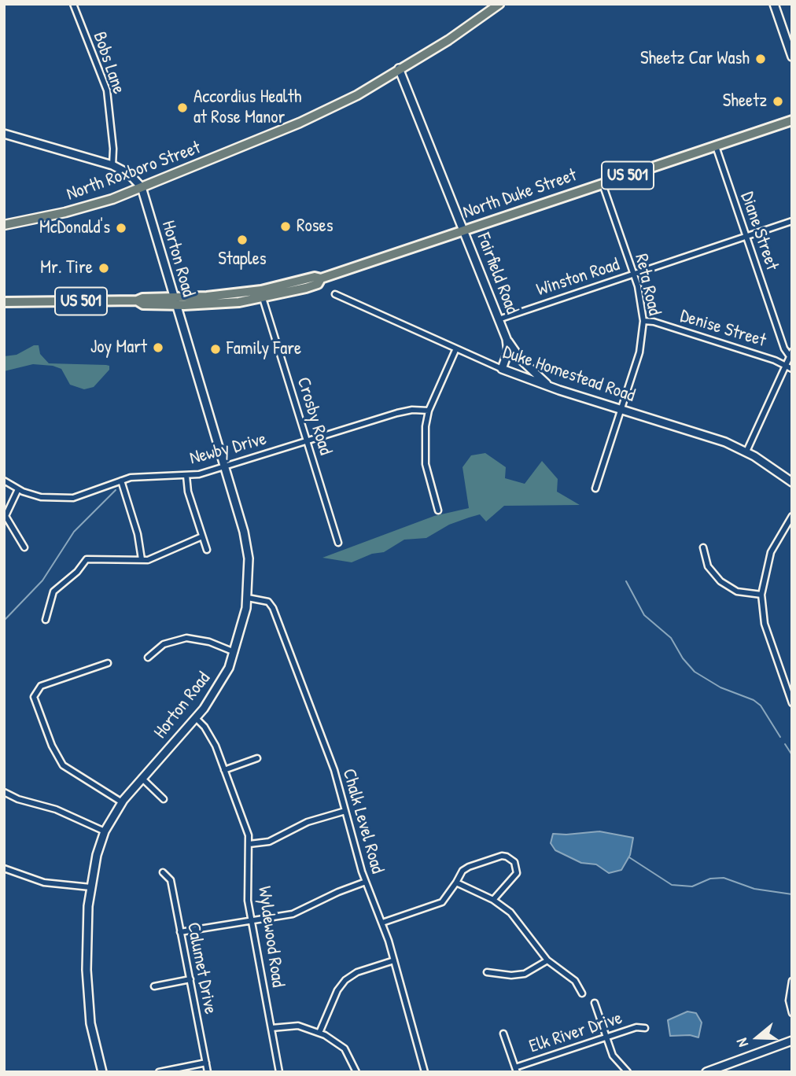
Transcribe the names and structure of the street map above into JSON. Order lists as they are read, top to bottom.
{
  "streets": {
    "highway": ["US 501", "North Duke Street"],
    "main road": ["North Roxboro Street"],
    "street": [
      "Bobs Lane",
      "Diane Street",
      "Horton Road",
      "Fairfield Road",
      "Winston Road",
      "Reta Road",
      "Denise Street",
      "Duke Homestead Road",
      "Crosby Road",
      "Newby Drive",
      "Chalk Level Road",
      "Wyldewood Road",
      "Calumet Drive",
      "Elk River Drive"
    ]
  },
  "crossings": [
    ["North Roxboro Street", "Horton Road"],
    ["North Roxboro Street", "Fairfield Road"],
    ["North Duke Street", "Diane Street"],
    ["North Duke Street", "Horton Road"],
    ["North Duke Street", "Fairfield Road"],
    ["North Duke Street", "Reta Road"],
    ["North Duke Street", "Crosby Road"],
    ["Diane Street", "Winston Road"],
    ["Horton Road", "Newby Drive"],
    ["Horton Road", "Chalk Level Road"],
    ["Horton Road", "Wyldewood Road"],
    ["Fairfield Road", "Winston Road"],
    ["Fairfield Road", "Duke Homestead Road"],
    ["Winston Road", "Reta Road"],
    ["Reta Road", "Denise Street"],
    ["Reta Road", "Duke Homestead Road"],
    ["Crosby Road", "Newby Drive"]
  ],
  "places": [
    "Sheetz Car Wash",
    "Sheetz",
    "Accordius Health at Rose Manor",
    "Roses",
    "McDonald's",
    "Staples",
    "Mr. Tire",
    "Joy Mart",
    "Family Fare"
  ],
  "north": "left"
}
